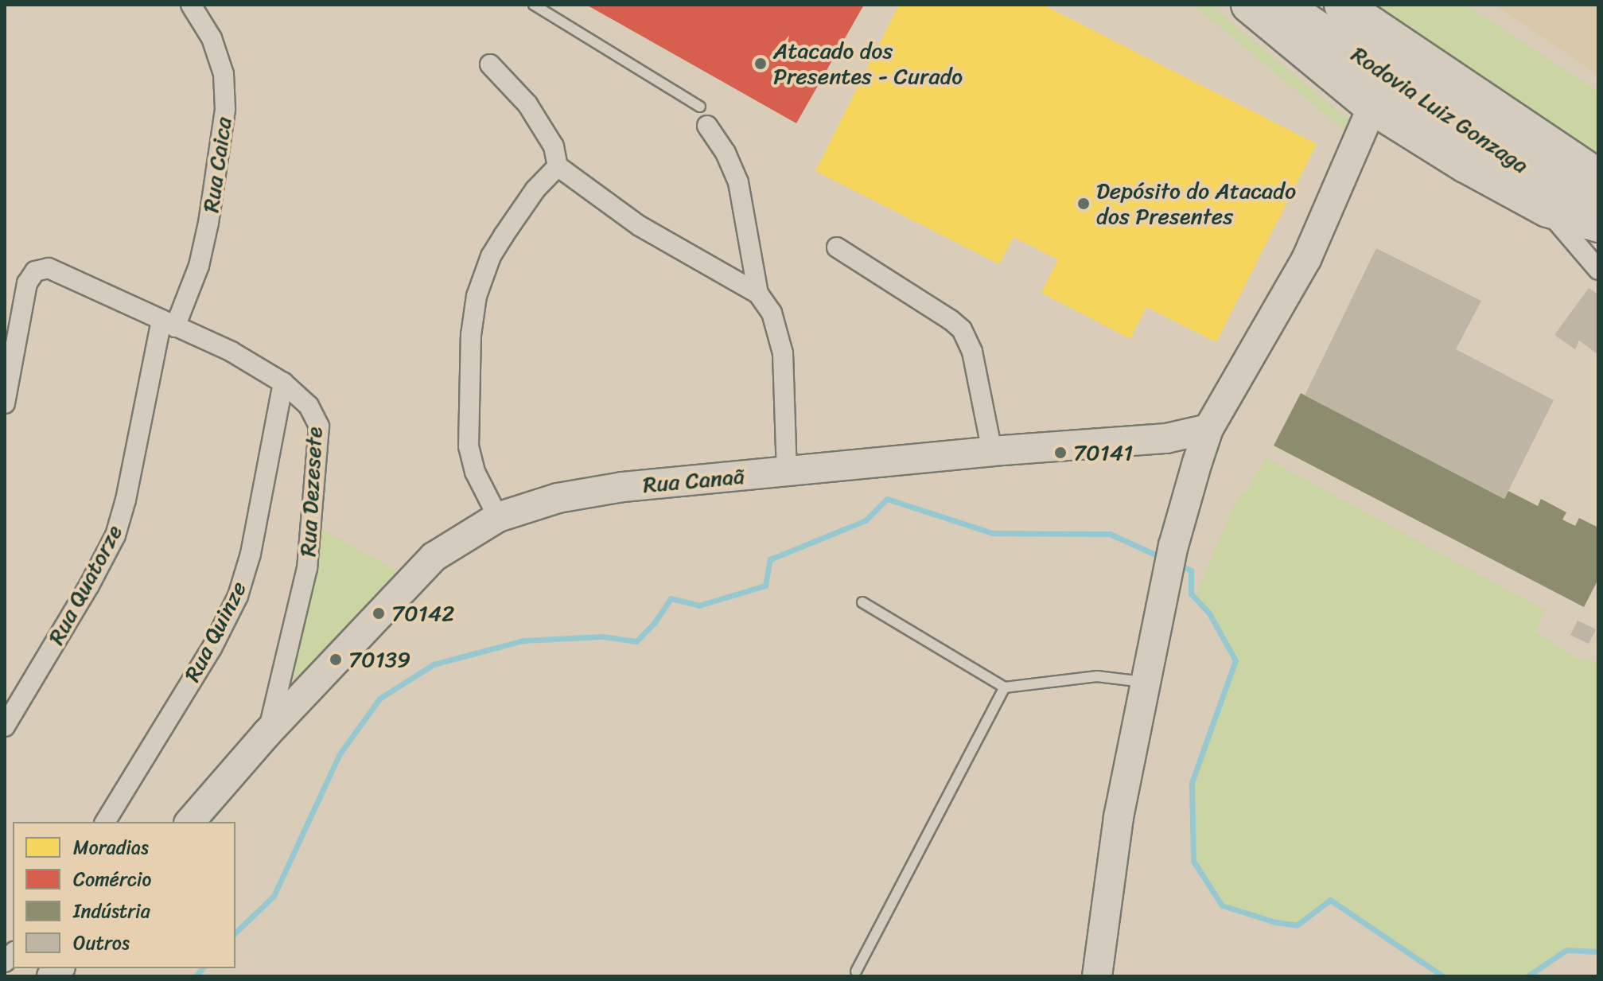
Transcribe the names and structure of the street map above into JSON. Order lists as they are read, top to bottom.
{
  "streets": {
    "highway": ["Rodovia Luiz Gonzaga"],
    "street": [
      "Rua Caica",
      "Rua Canaã",
      "Rua Dezesete",
      "Rua Quatorze",
      "Rua Quinze"
    ]
  },
  "crossings": [
    ["Rua Caica", "Rua Dezesete"],
    ["Rua Caica", "Rua Quatorze"],
    ["Rua Canaã", "Rua Dezesete"],
    ["Rua Dezesete", "Rua Quatorze"],
    ["Rua Dezesete", "Rua Quinze"]
  ],
  "places": [
    "Atacado dos Presentes - Curado",
    "Depósito do Atacado dos Presentes",
    "70141",
    "70142",
    "70139"
  ],
  "legend": [
    "Moradias",
    "Comércio",
    "Indústria",
    "Outros"
  ]
}
